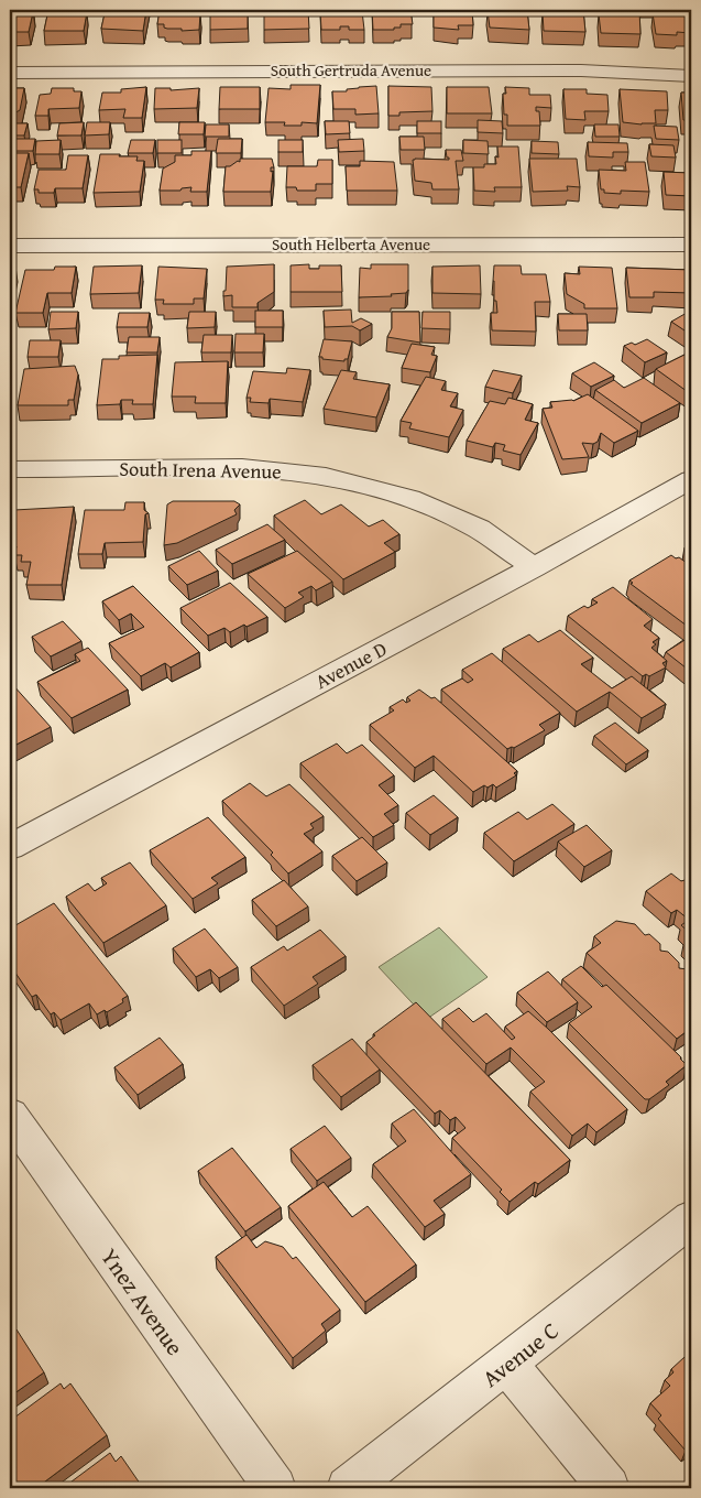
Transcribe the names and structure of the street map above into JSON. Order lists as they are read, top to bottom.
{
  "streets": {
    "street": [
      "South Gertruda Avenue",
      "South Helberta Avenue",
      "South Irena Avenue",
      "Avenue D",
      "Ynez Avenue",
      "Avenue C"
    ]
  },
  "crossings": [
    ["South Irena Avenue", "Avenue D"]
  ]
}
